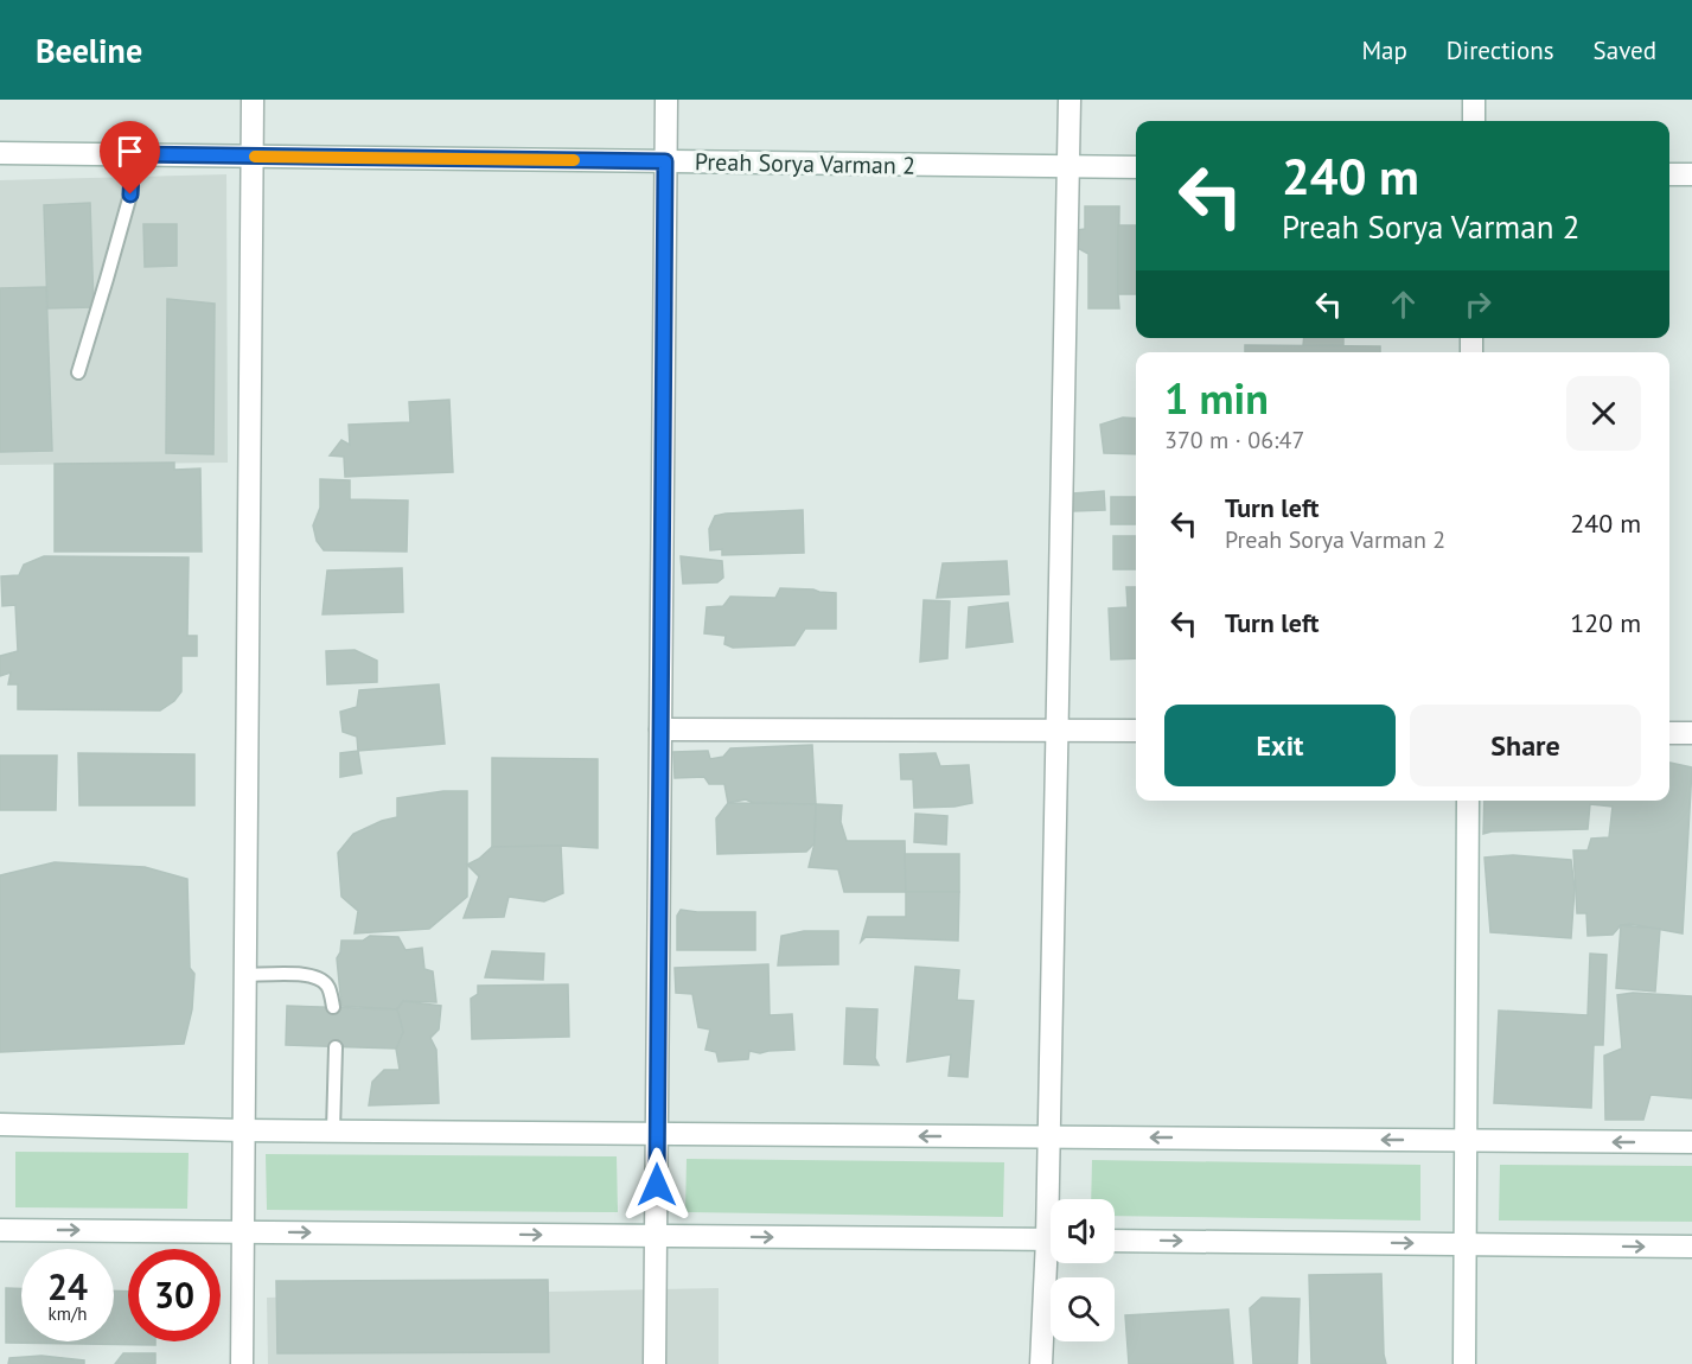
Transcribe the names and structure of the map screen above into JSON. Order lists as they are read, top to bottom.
{
  "streets": {
    "street": ["Preah Sorya Varman 2"]
  },
  "page": {
    "header": "Beeline",
    "nav": ["Map", "Directions", "Saved"],
    "turn": ["240 m", "Preah Sorya Varman 2"],
    "heading": ["1 min", "370 m · 06:47"],
    "list": [
      {
        "name": "Turn left",
        "note": "Preah Sorya Varman 2",
        "value": "240 m"
      },
      {
        "name": "Turn left",
        "value": "120 m"
      }
    ],
    "buttons": ["Exit", "Share"],
    "speed": "24 km/h",
    "limit": "30"
  }
}
